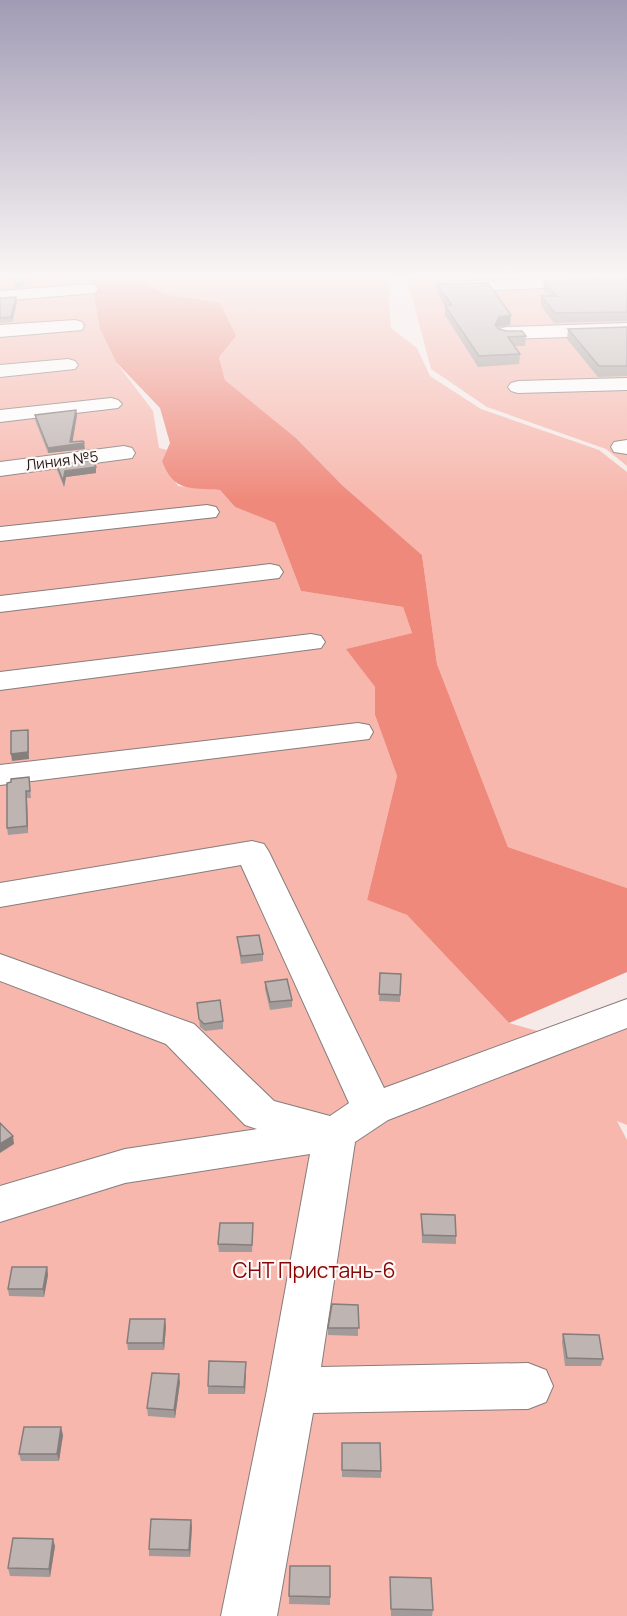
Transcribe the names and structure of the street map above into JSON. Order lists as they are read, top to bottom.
{
  "streets": {
    "street": ["Линия №5"]
  },
  "parks": ["СНТ Пристань-6"]
}
